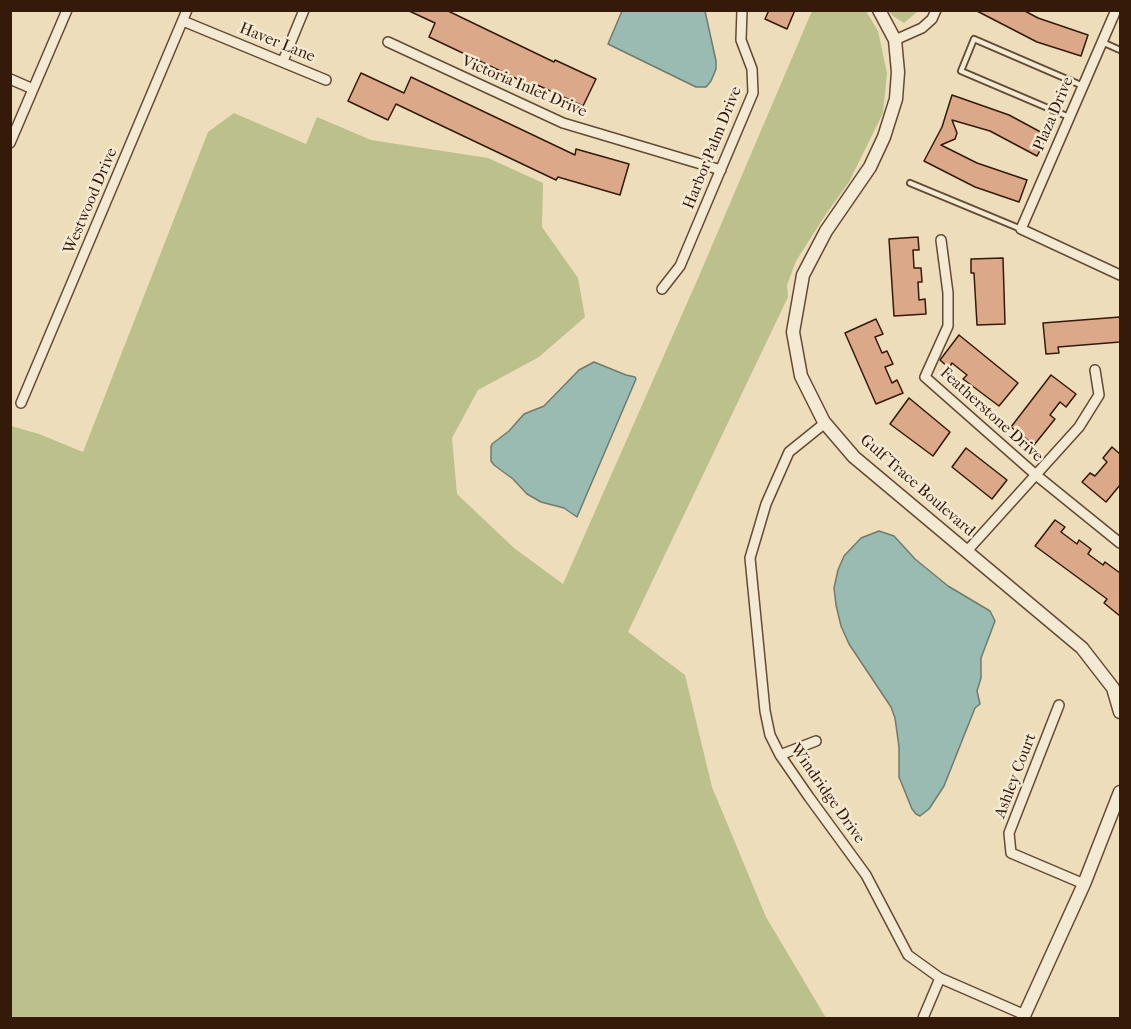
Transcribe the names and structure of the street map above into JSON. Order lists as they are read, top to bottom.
{
  "streets": {
    "street": [
      "Haver Lane",
      "Victoria Inlet Drive",
      "Plaza Drive",
      "Harbor Palm Drive",
      "Westwood Drive",
      "Featherstone Drive",
      "Gulf Trace Boulevard",
      "Ashley Court",
      "Windridge Drive"
    ]
  },
  "crossings": [
    ["Haver Lane", "Westwood Drive"],
    ["Victoria Inlet Drive", "Harbor Palm Drive"],
    ["Gulf Trace Boulevard", "Windridge Drive"]
  ]
}
